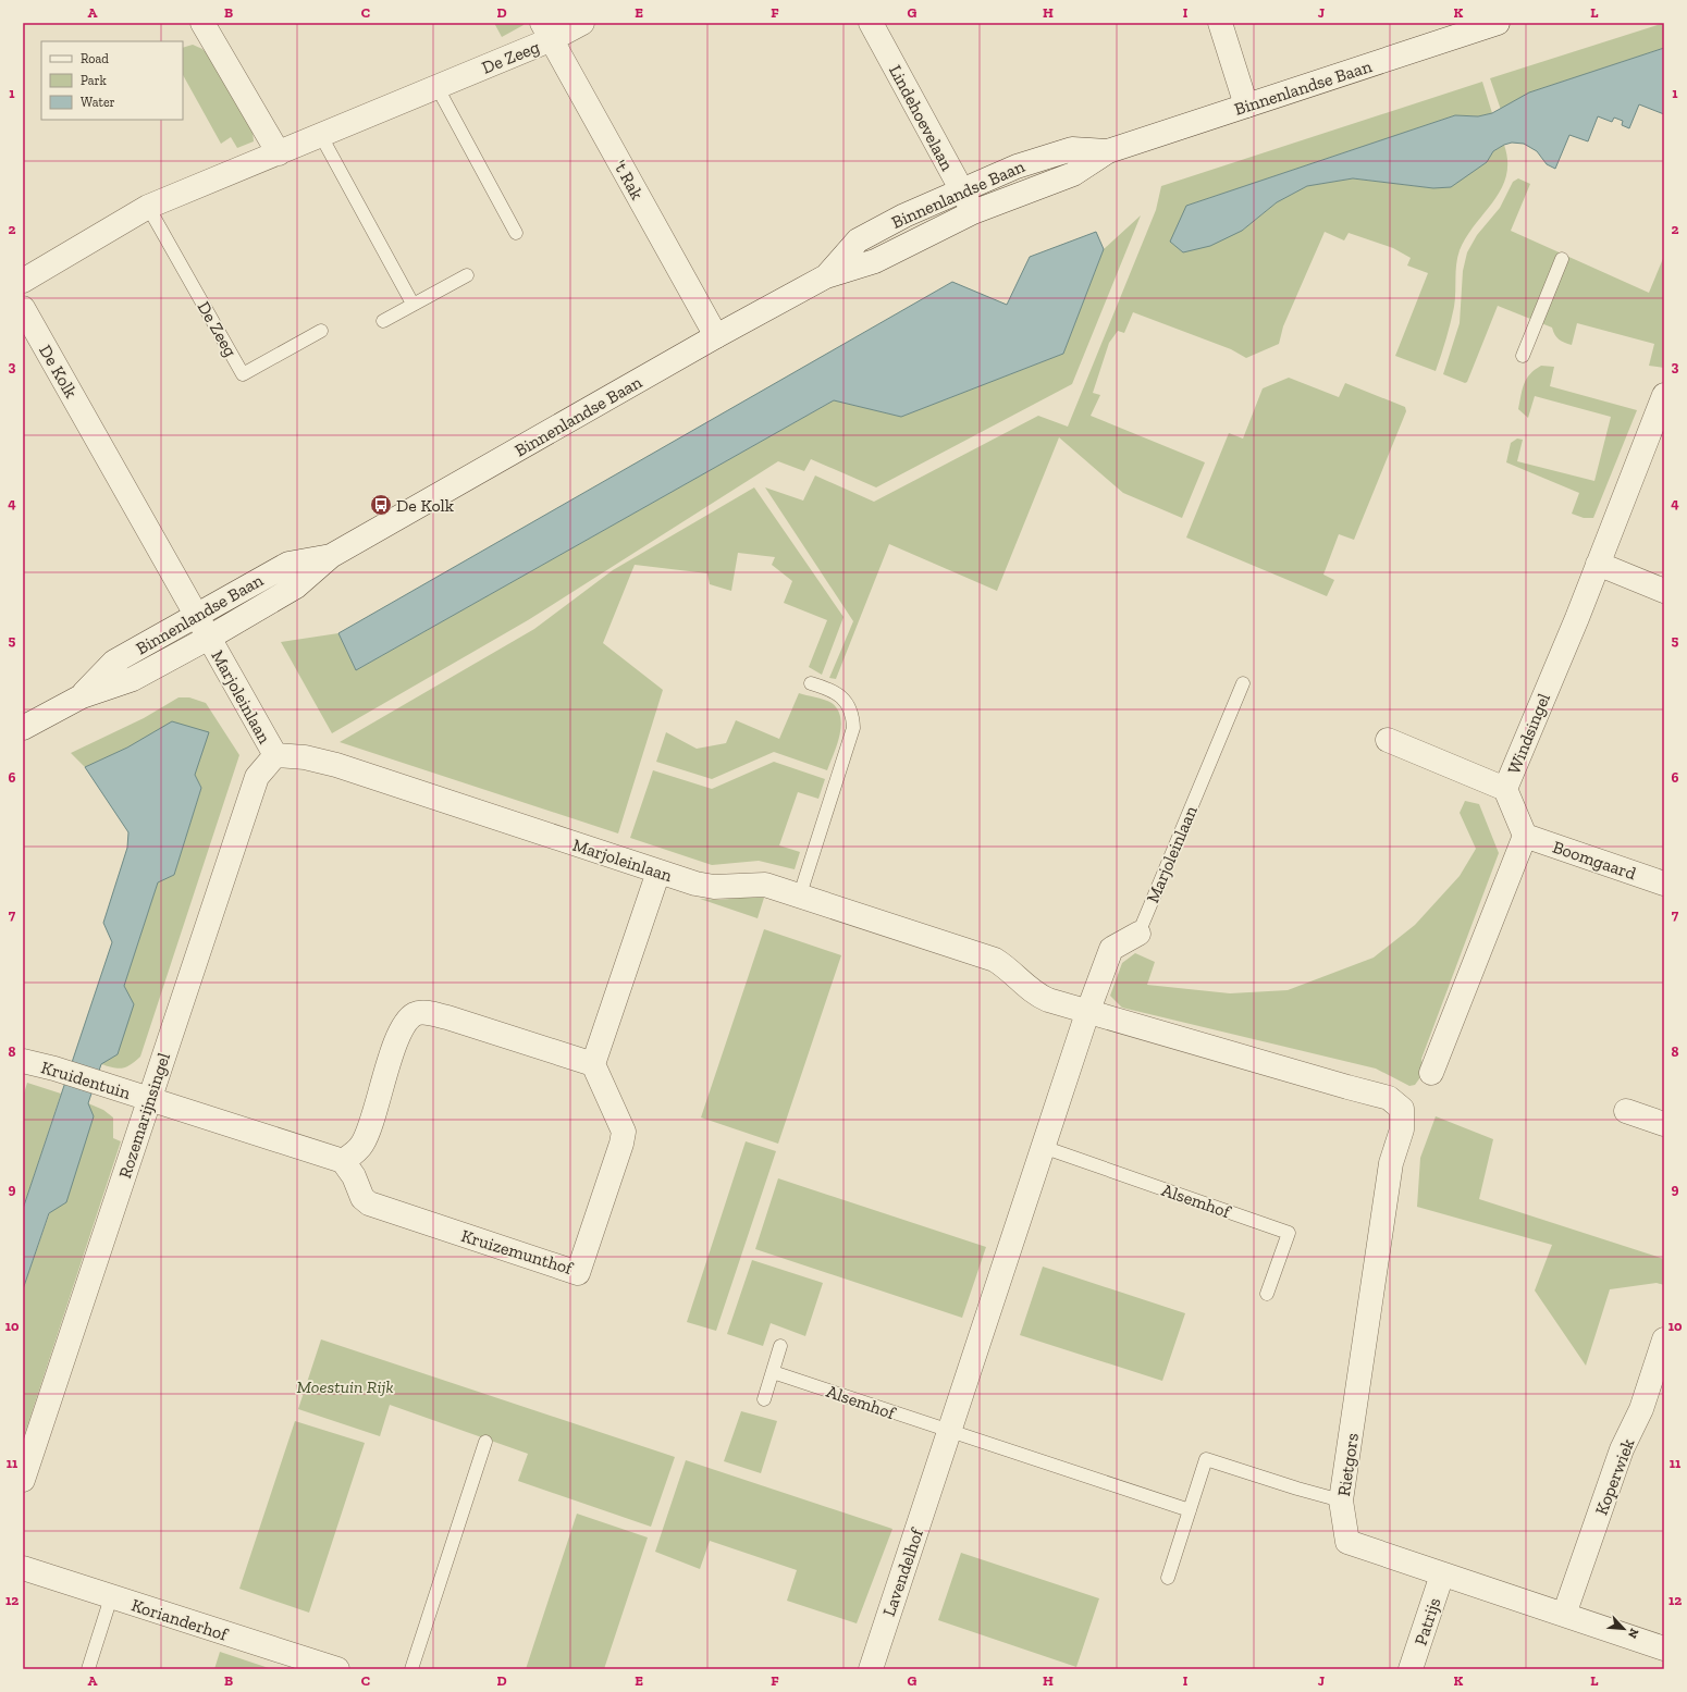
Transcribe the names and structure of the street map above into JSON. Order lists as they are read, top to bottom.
{
  "streets": {
    "street": [
      "De Zeeg",
      "Binnenlandse Baan",
      "Lindehoevelaan",
      "'t Rak",
      "De Kolk",
      "Marjoleinlaan",
      "Windsingel",
      "Boomgaard",
      "Kruidentuin",
      "Rozemarijnsingel",
      "Kruizemunthof",
      "Rietgors",
      "Koperwiek",
      "Lavendelhof",
      "Korianderhof",
      "Patrijs"
    ],
    "lane": ["Alsemhof"]
  },
  "crossings": [
    ["De Zeeg", "'t Rak"],
    ["Binnenlandse Baan", "Lindehoevelaan"],
    ["Binnenlandse Baan", "'t Rak"],
    ["Binnenlandse Baan", "De Kolk"],
    ["Binnenlandse Baan", "Marjoleinlaan"],
    ["De Kolk", "Marjoleinlaan"],
    ["Marjoleinlaan", "Rozemarijnsingel"],
    ["Marjoleinlaan", "Rietgors"],
    ["Windsingel", "Boomgaard"],
    ["Kruidentuin", "Rozemarijnsingel"],
    ["Alsemhof", "Lavendelhof"],
    ["Rietgors", "Koperwiek"],
    ["Rietgors", "Patrijs"]
  ],
  "parks": ["Moestuin Rijk"],
  "places": {
    "bus stop": ["De Kolk"]
  },
  "legend": ["Road", "Park", "Water"],
  "north": "bottom right",
  "grid": {
    "columns": [
      "A",
      "B",
      "C",
      "D",
      "E",
      "F",
      "G",
      "H",
      "I",
      "J",
      "K",
      "L"
    ],
    "rows": [
      "1",
      "2",
      "3",
      "4",
      "5",
      "6",
      "7",
      "8",
      "9",
      "10",
      "11",
      "12"
    ]
  }
}
